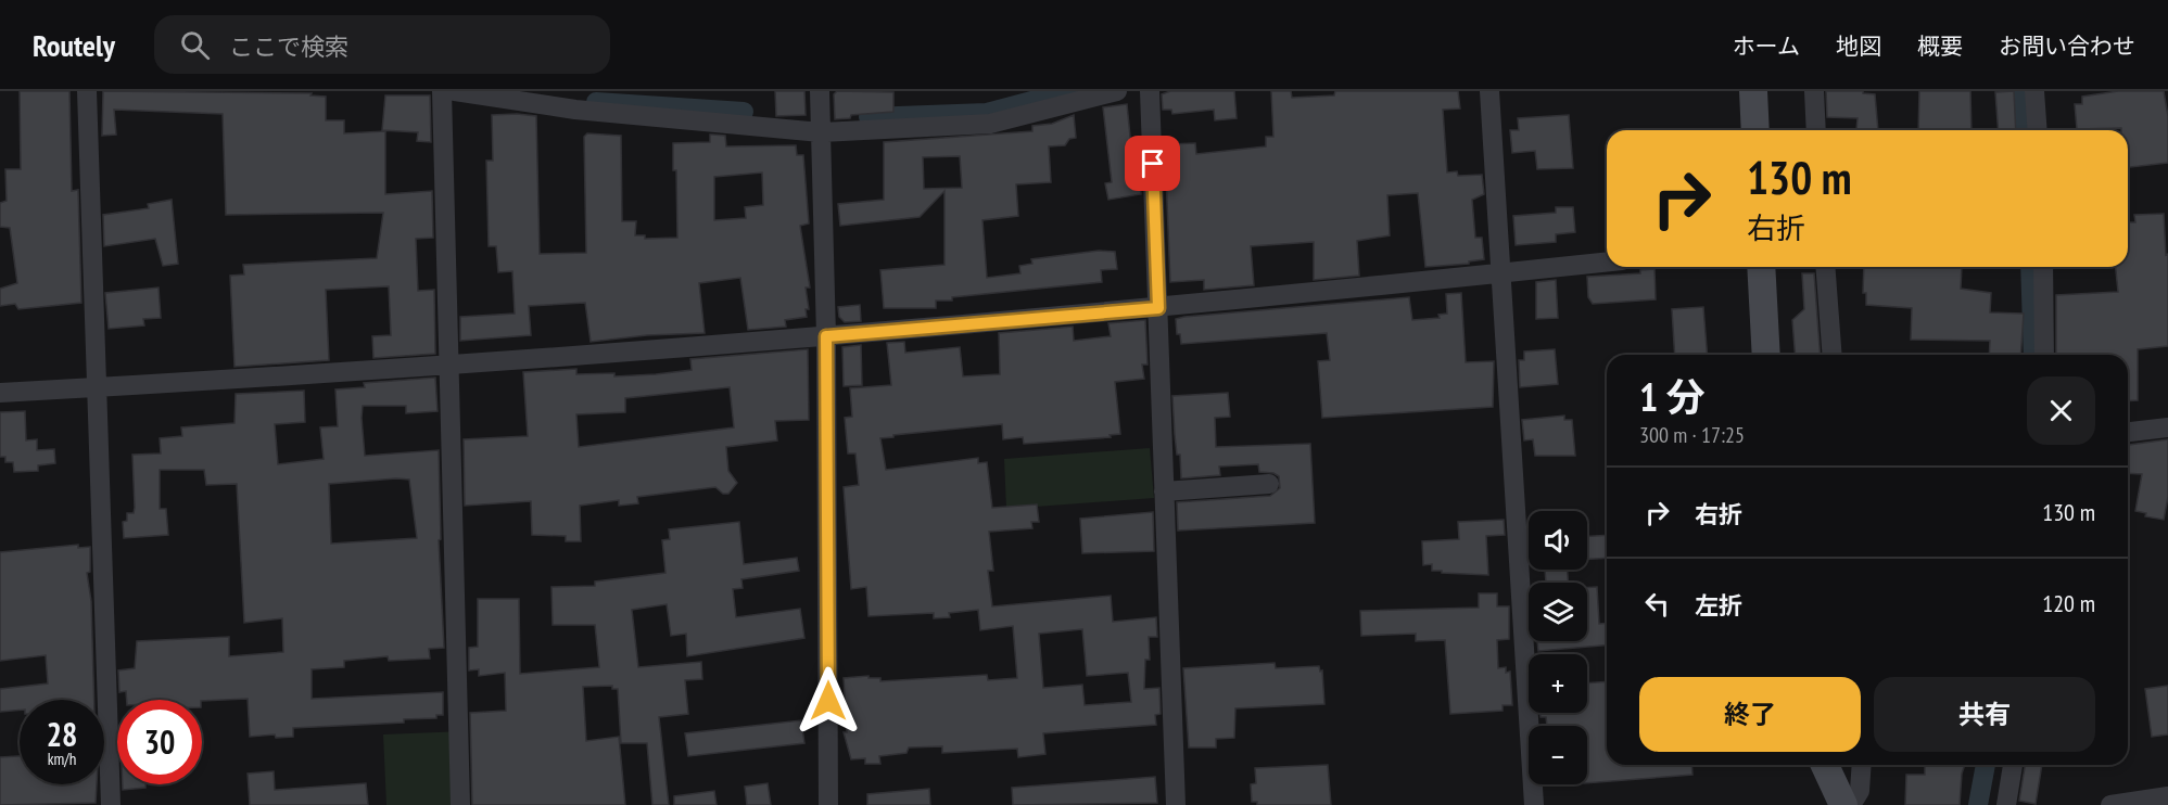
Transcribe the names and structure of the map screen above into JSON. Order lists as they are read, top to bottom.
{
  "page": {
    "header": "Routely",
    "search": "ここで検索",
    "nav": [
      "ホーム",
      "地図",
      "概要",
      "お問い合わせ"
    ],
    "turn": ["130 m", "右折"],
    "heading": ["1 分", "300 m · 17:25"],
    "list": [
      {
        "name": "右折",
        "value": "130 m"
      },
      {
        "name": "左折",
        "value": "120 m"
      }
    ],
    "map_buttons": ["+", "−"],
    "buttons": ["終了", "共有"],
    "speed": "28 km/h",
    "limit": "30"
  }
}
